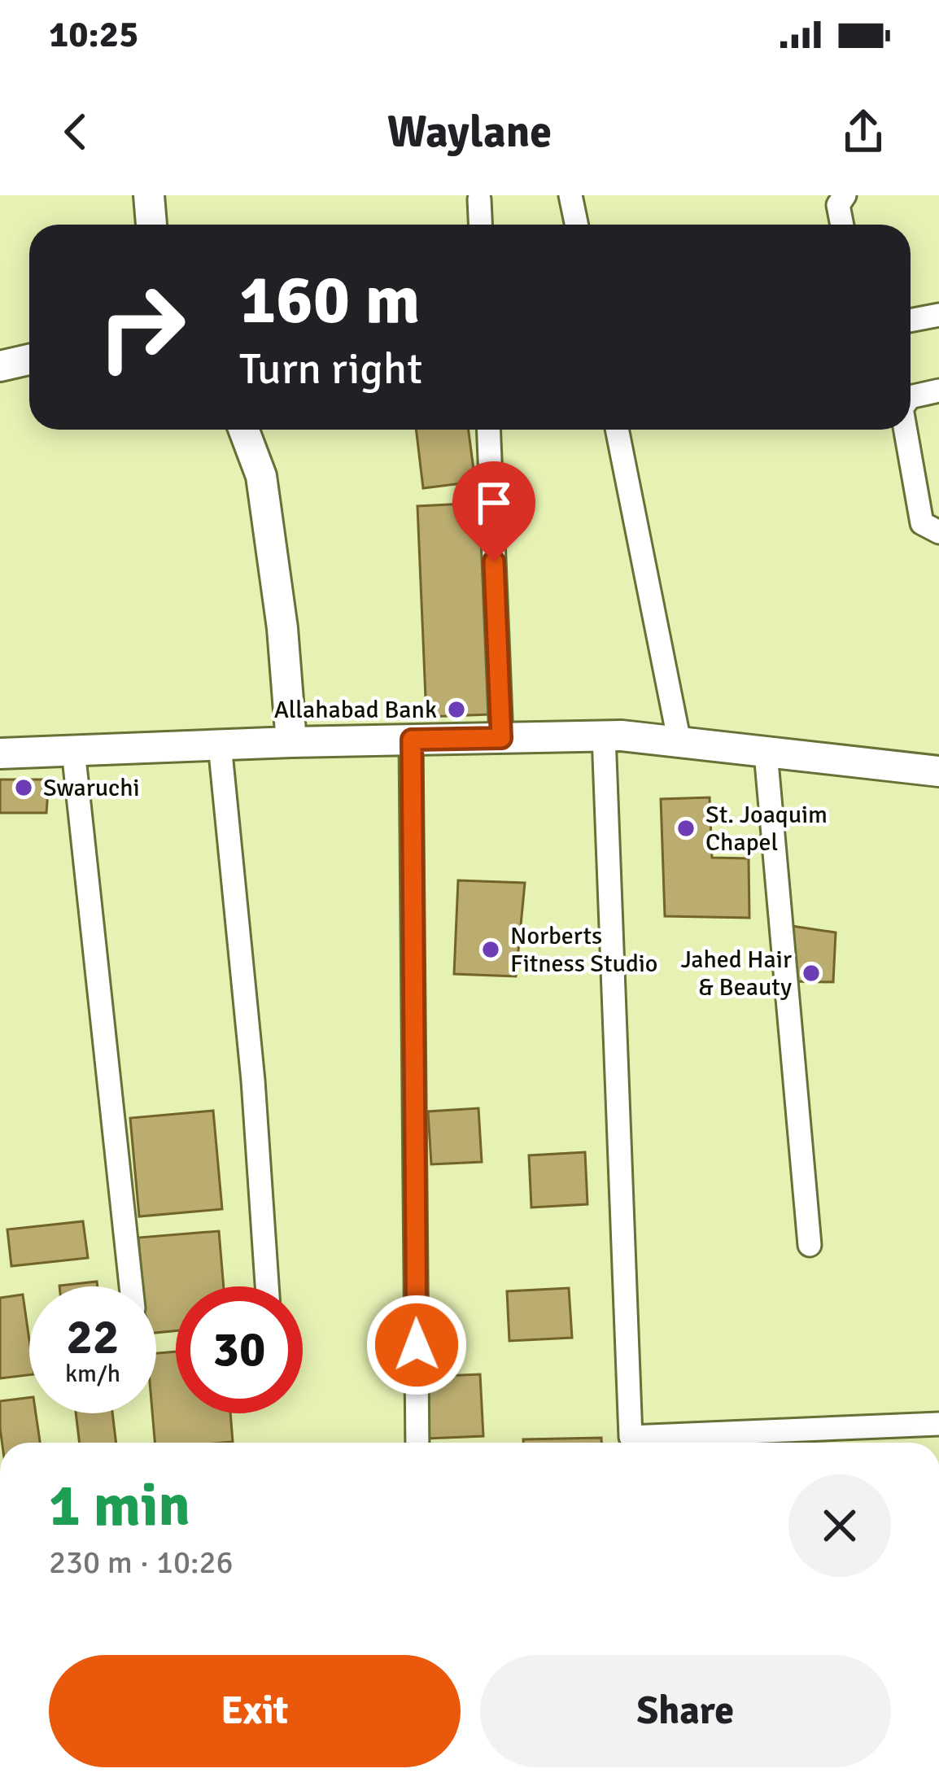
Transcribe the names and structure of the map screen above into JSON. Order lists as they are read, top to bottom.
{
  "places": [
    "Allahabad Bank",
    "Swaruchi",
    "St. Joaquim Chapel",
    "Norberts Fitness Studio",
    "Jahed Hair & Beauty"
  ],
  "page": {
    "status": "10:25",
    "header": "Waylane",
    "turn": ["160 m", "Turn right"],
    "speed": "22 km/h",
    "limit": "30",
    "heading": ["1 min", "230 m · 10:26"],
    "buttons": ["Exit", "Share"]
  }
}
